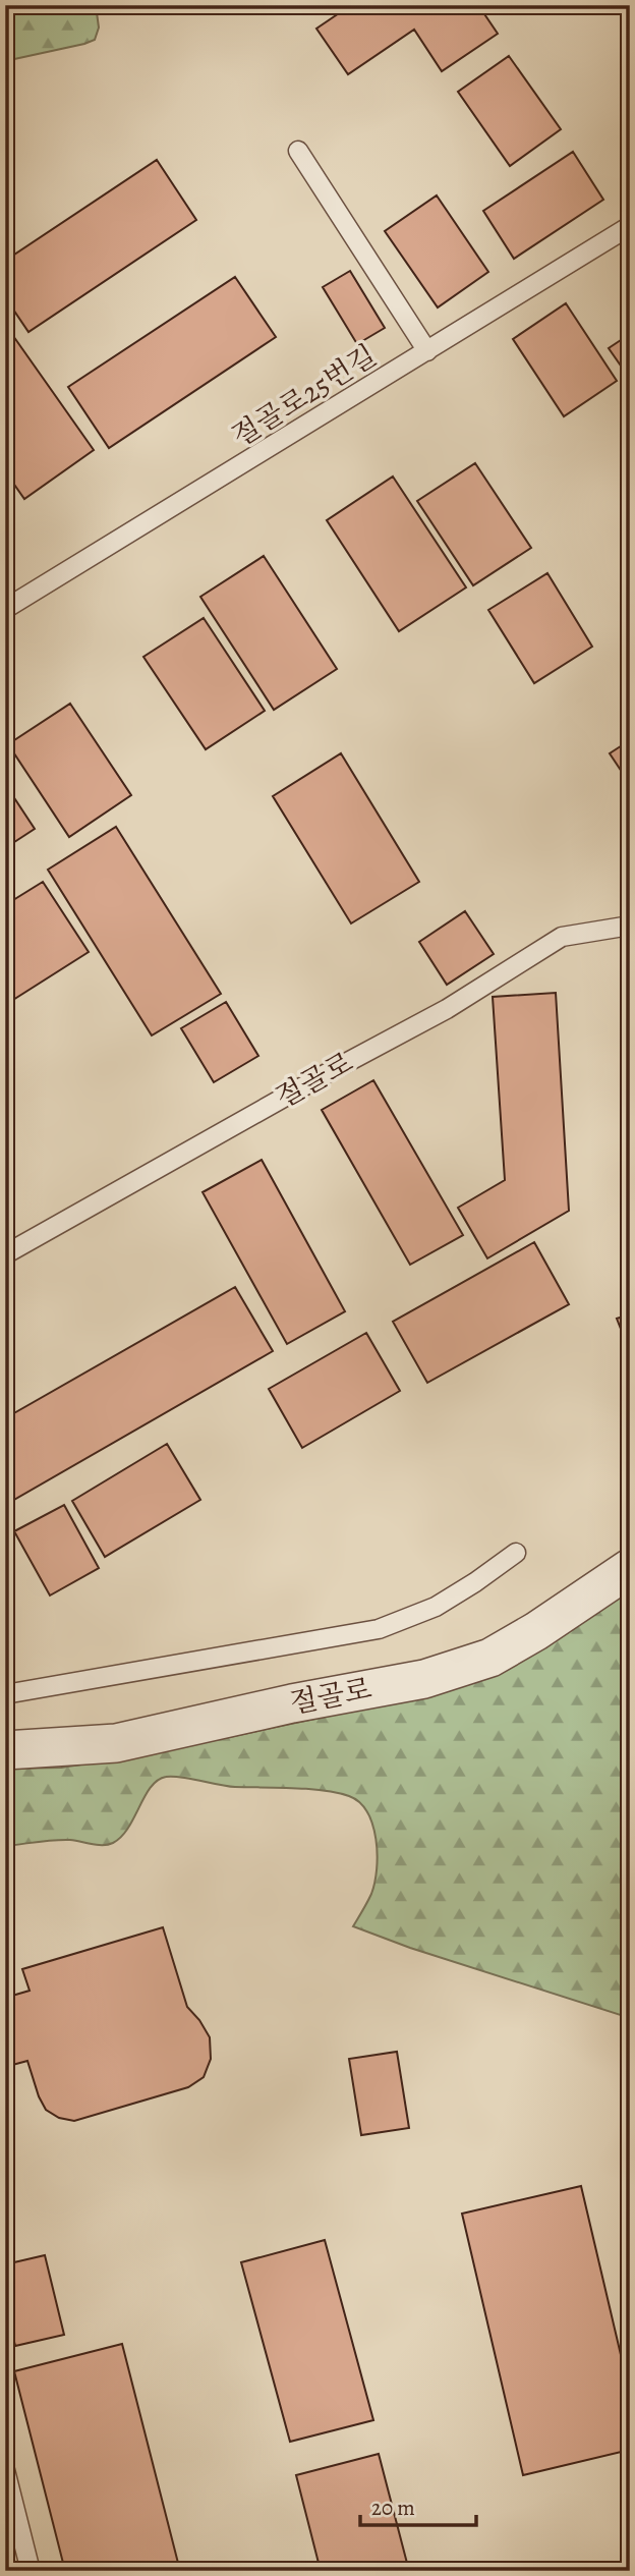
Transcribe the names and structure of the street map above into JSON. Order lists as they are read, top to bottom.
{
  "streets": {
    "street": ["절골로"],
    "lane": ["절골로25번길"]
  },
  "scale_bar": "20 m"
}
